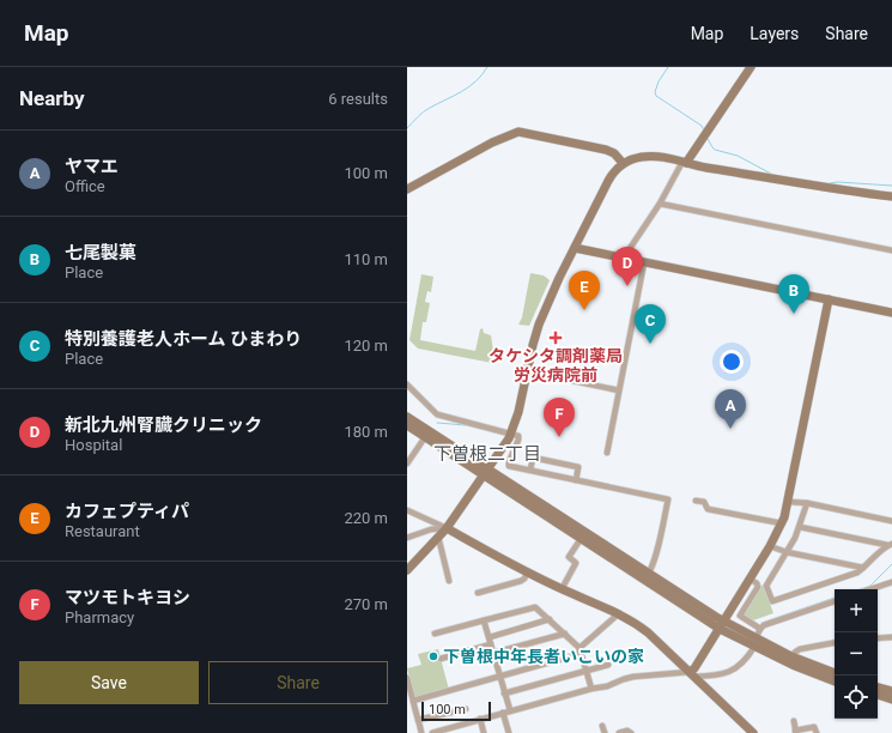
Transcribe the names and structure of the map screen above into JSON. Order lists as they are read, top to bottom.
{
  "districts": ["下曽根二丁目"],
  "places": {
    "health": ["タケシタ調剤薬局 労災病院前"],
    "other": ["下曽根中年長者いこいの家"]
  },
  "scale_bar": "100 m",
  "page": {
    "header": "Map",
    "nav": ["Map", "Layers", "Share"],
    "heading": ["Nearby", "6 results"],
    "list": [
      {
        "mark": "A",
        "name": "ヤマエ",
        "note": "Office",
        "value": "100 m"
      },
      {
        "mark": "B",
        "name": "七尾製菓",
        "note": "Place",
        "value": "110 m"
      },
      {
        "mark": "C",
        "name": "特別養護老人ホーム ひまわり",
        "note": "Place",
        "value": "120 m"
      },
      {
        "mark": "D",
        "name": "新北九州腎臓クリニック",
        "note": "Hospital",
        "value": "180 m"
      },
      {
        "mark": "E",
        "name": "カフェプティパ",
        "note": "Restaurant",
        "value": "220 m"
      },
      {
        "mark": "F",
        "name": "マツモトキヨシ",
        "note": "Pharmacy",
        "value": "270 m"
      }
    ],
    "pins": [
      "D",
      "E",
      "B",
      "C",
      "A",
      "F"
    ],
    "map_buttons": ["+", "−"],
    "buttons": ["Save", "Share"],
    "scale": "100 m"
  }
}
